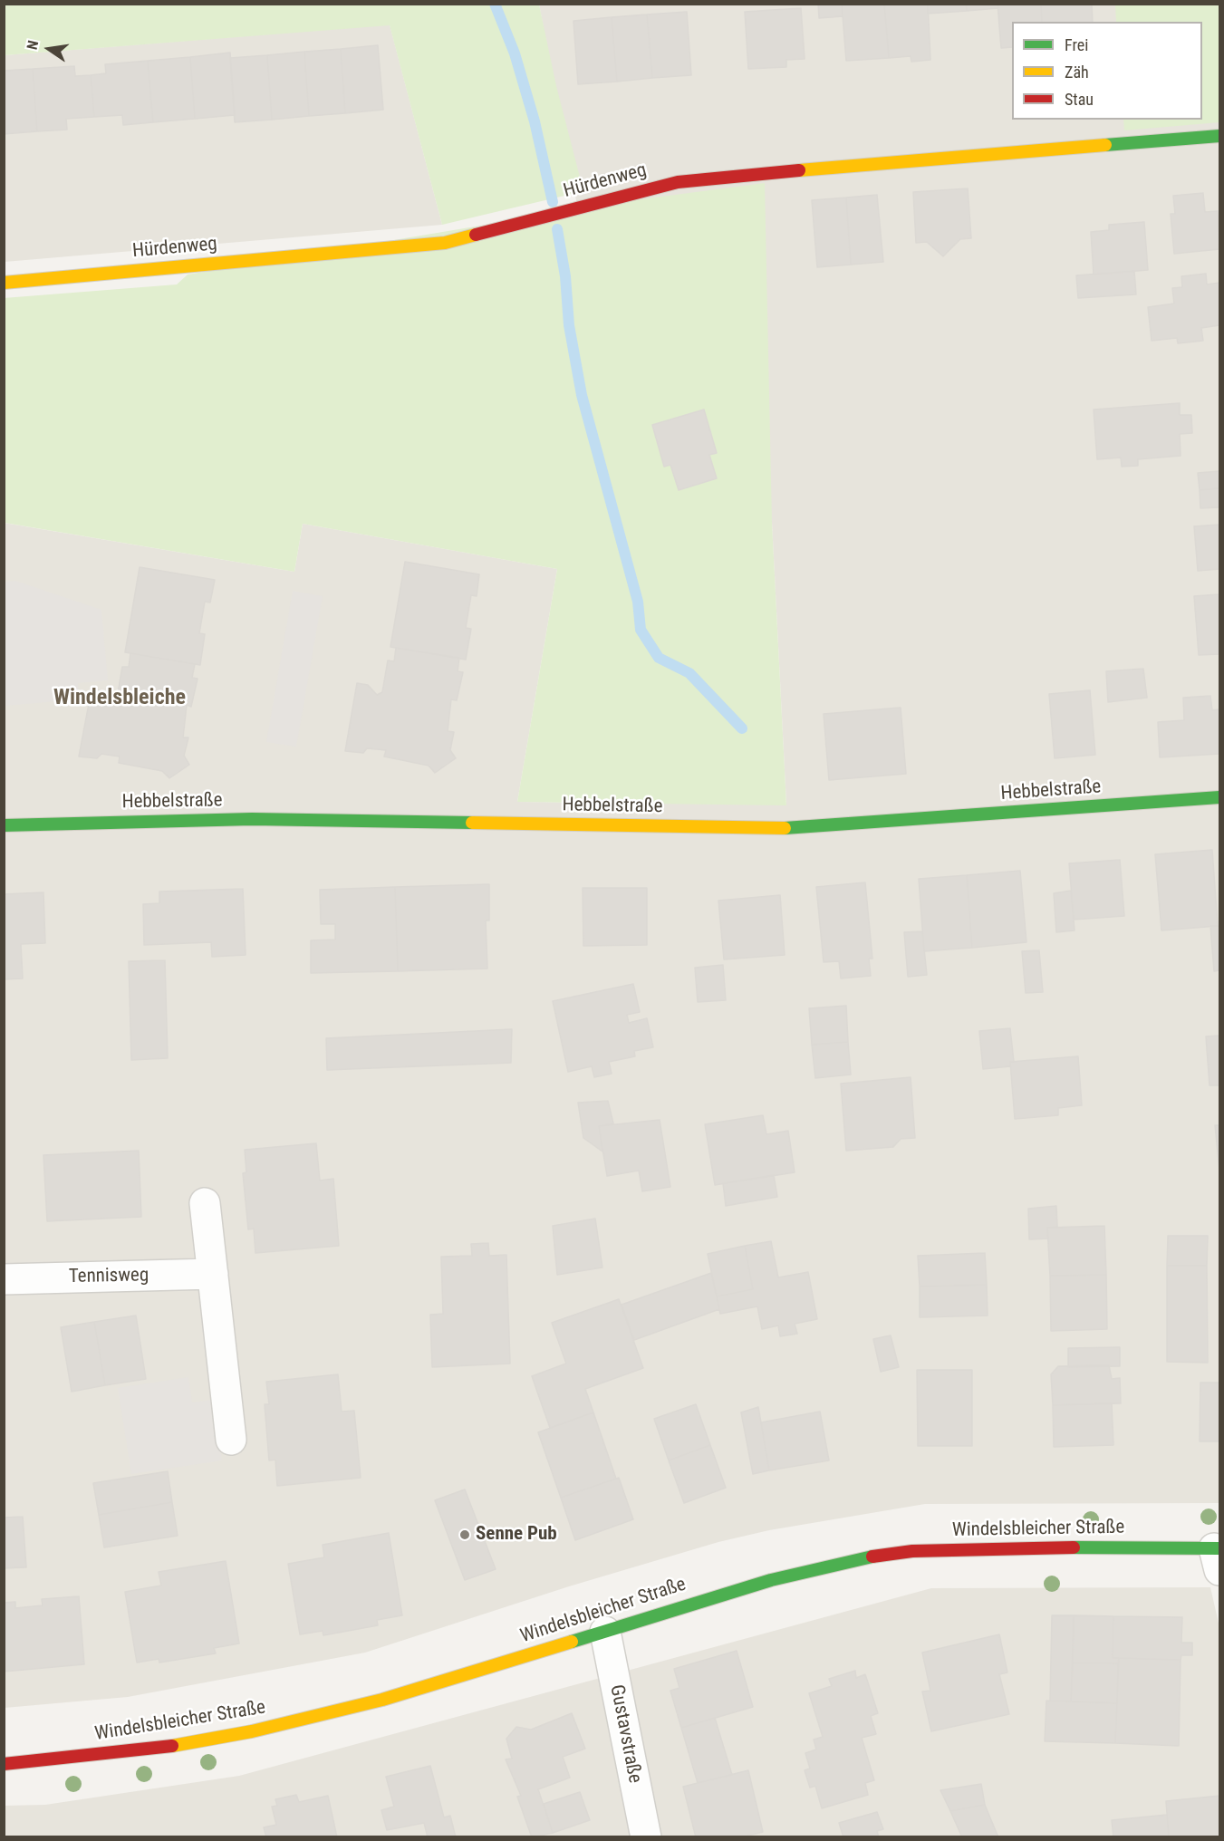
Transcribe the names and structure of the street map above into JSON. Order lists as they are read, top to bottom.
{
  "streets": {
    "street": [
      "Hürdenweg",
      "Hebbelstraße",
      "Tennisweg",
      "Windelsbleicher Straße",
      "Gustavstraße"
    ]
  },
  "crossings": [
    ["Windelsbleicher Straße", "Gustavstraße"]
  ],
  "districts": ["Windelsbleiche"],
  "places": ["Senne Pub"],
  "legend": ["Frei", "Zäh", "Stau"],
  "north": "left"
}
